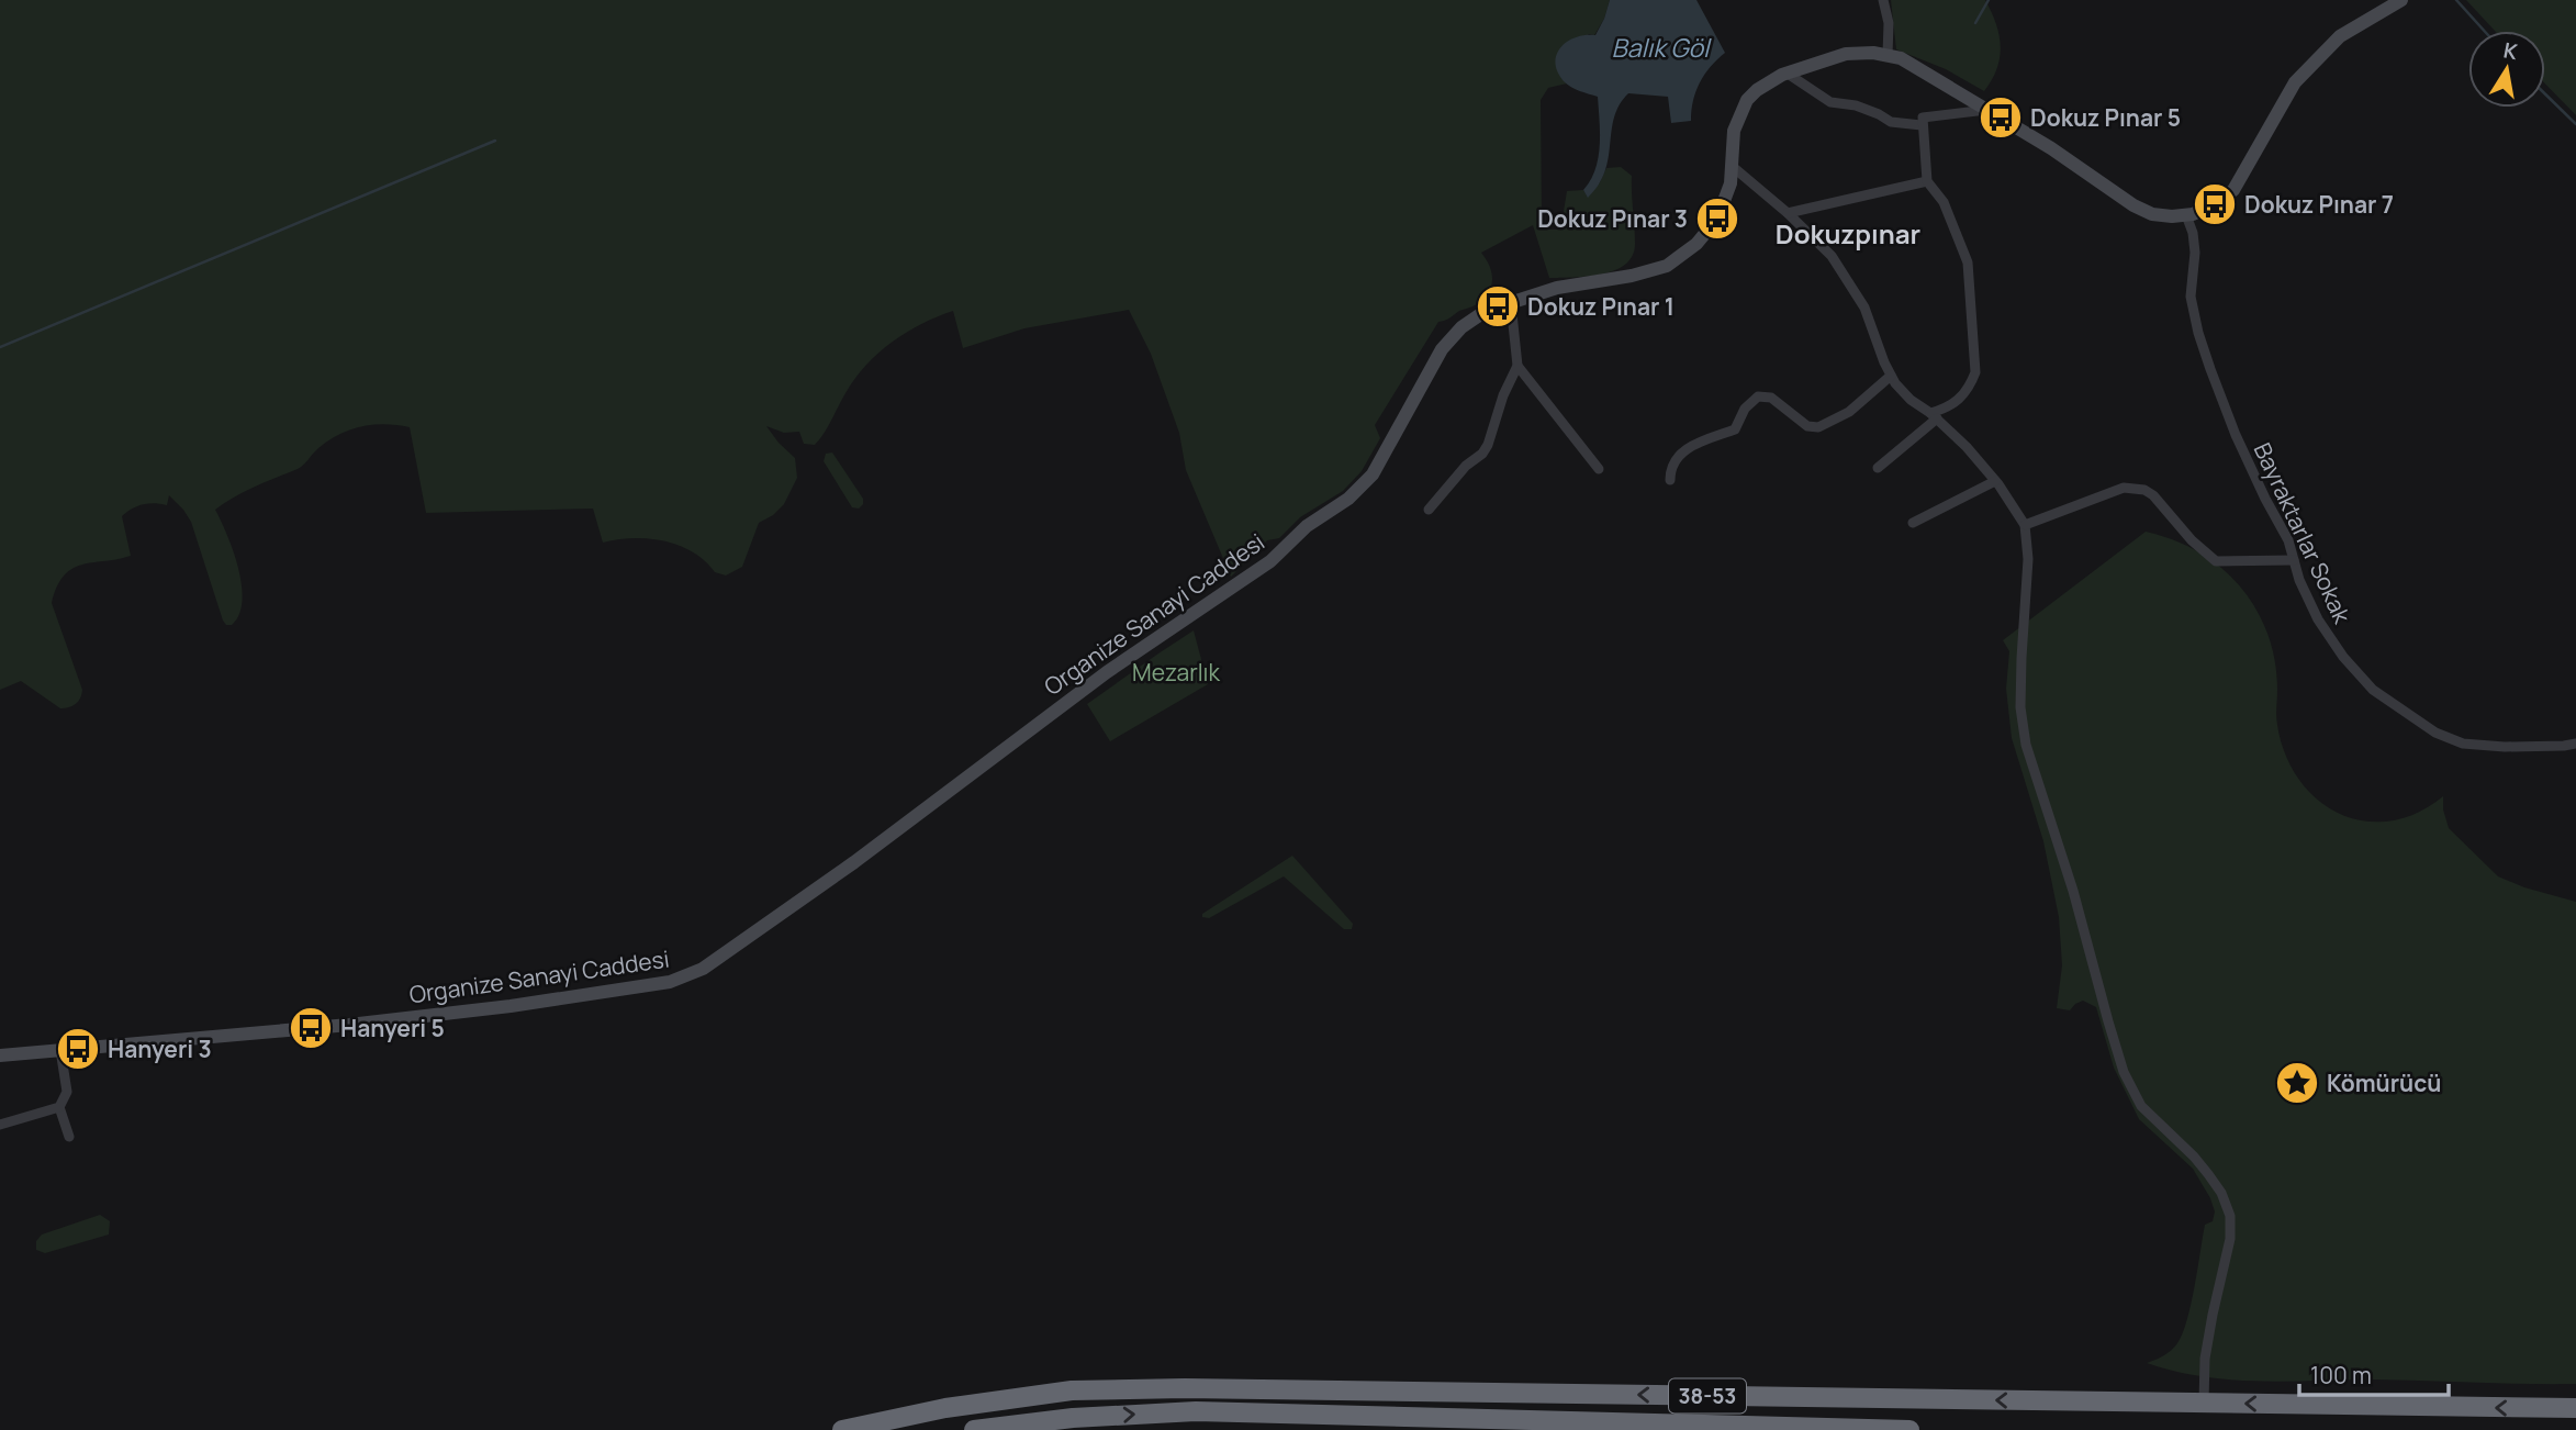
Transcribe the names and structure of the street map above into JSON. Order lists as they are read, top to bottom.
{
  "streets": {
    "highway": ["38-53"],
    "street": ["Bayraktarlar Sokak", "Organize Sanayi Caddesi"]
  },
  "crossings": [
    ["Bayraktarlar Sokak", "Organize Sanayi Caddesi"]
  ],
  "districts": ["Dokuzpınar"],
  "water": ["Balık Göl"],
  "parks": ["Mezarlık"],
  "places": {
    "bus stop": [
      "Dokuz Pınar 5",
      "Dokuz Pınar 7",
      "Dokuz Pınar 3",
      "Dokuz Pınar 1",
      "Hanyeri 5",
      "Hanyeri 3"
    ],
    "place": ["Kömürücü"]
  },
  "scale_bar": "100 m",
  "north": "top"
}
